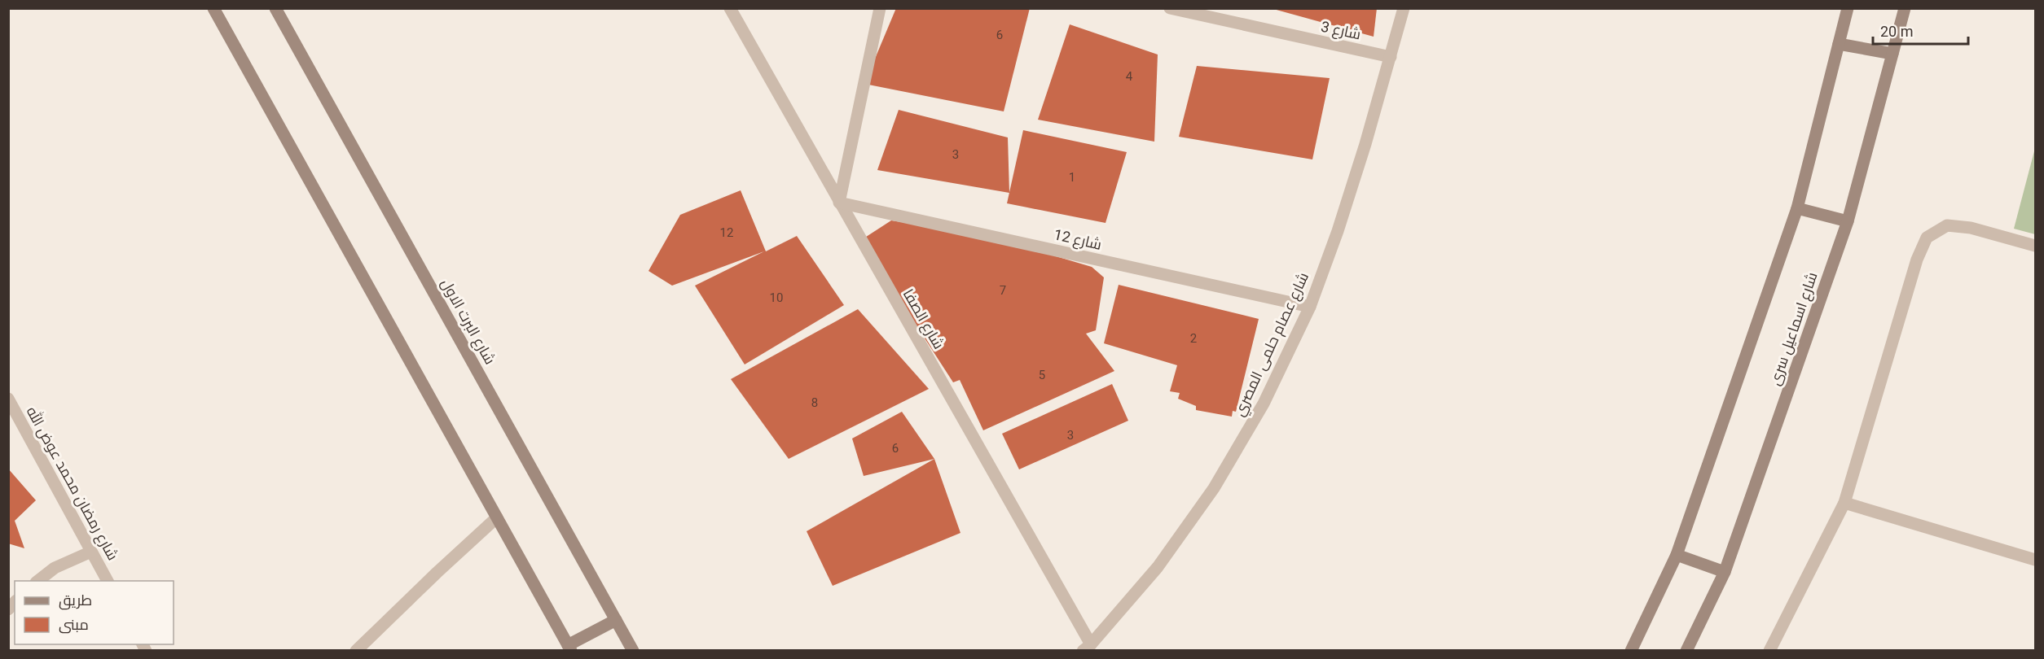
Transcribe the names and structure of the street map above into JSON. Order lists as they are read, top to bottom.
{
  "streets": {
    "street": [
      "شارع 3",
      "شارع 12",
      "شارع الصفا",
      "شارع البرت الاول",
      "شارع اسماعيل سرى",
      "شارع عصام حلمى المصري",
      "شارع رمضان محمد عوض الله"
    ]
  },
  "crossings": [
    ["شارع 3", "شارع عصام حلمى المصري"],
    ["شارع 12", "شارع الصفا"],
    ["شارع 12", "شارع عصام حلمى المصري"],
    ["شارع الصفا", "شارع عصام حلمى المصري"]
  ],
  "house_numbers": [
    "6",
    "4",
    "3",
    "1",
    "12",
    "7",
    "10",
    "2",
    "5",
    "8",
    "3",
    "6"
  ],
  "legend": ["طريق", "مبنى"],
  "scale_bar": "20 m"
}
